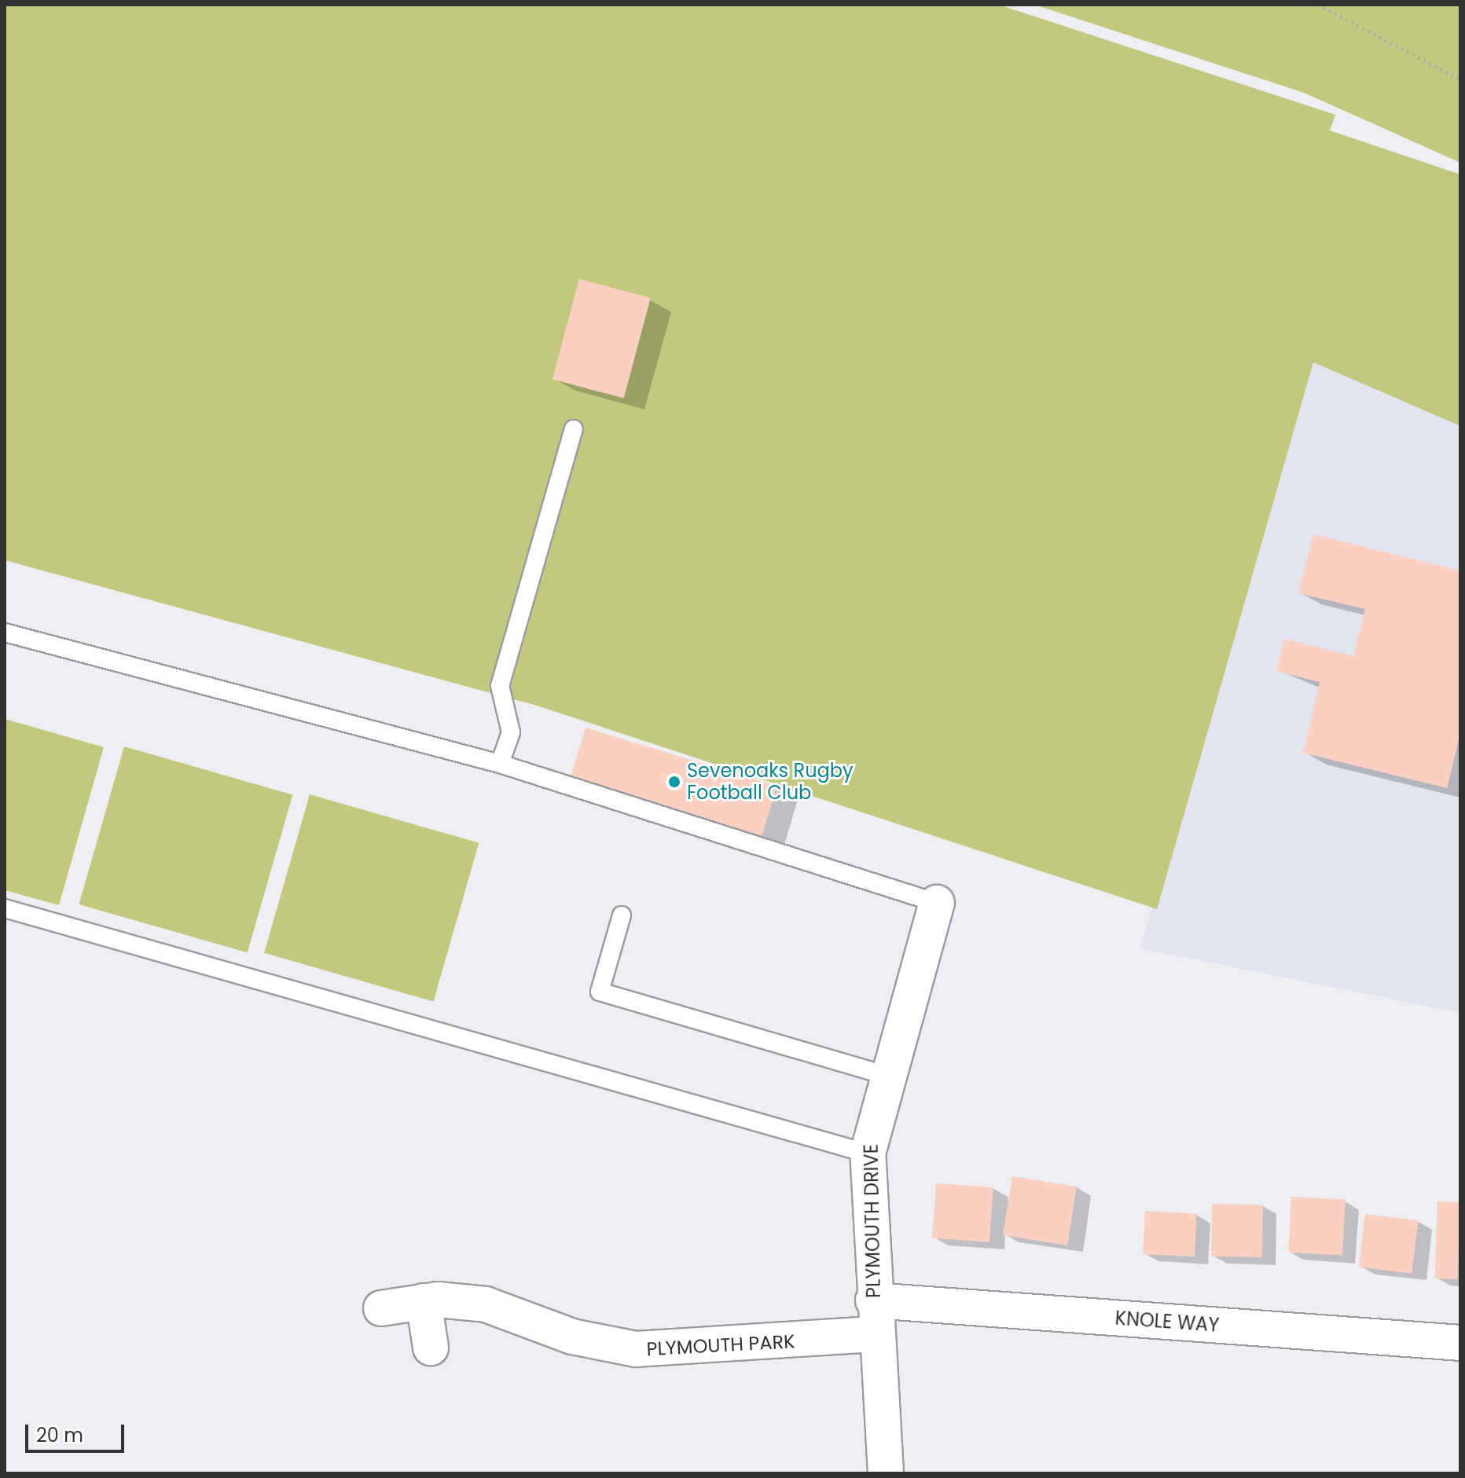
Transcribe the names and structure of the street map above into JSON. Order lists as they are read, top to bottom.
{
  "streets": {
    "street": ["PLYMOUTH DRIVE", "KNOLE WAY", "PLYMOUTH PARK"]
  },
  "crossings": [
    ["PLYMOUTH DRIVE", "KNOLE WAY"],
    ["PLYMOUTH DRIVE", "PLYMOUTH PARK"]
  ],
  "places": ["Sevenoaks Rugby Football Club"],
  "scale_bar": "20 m"
}
